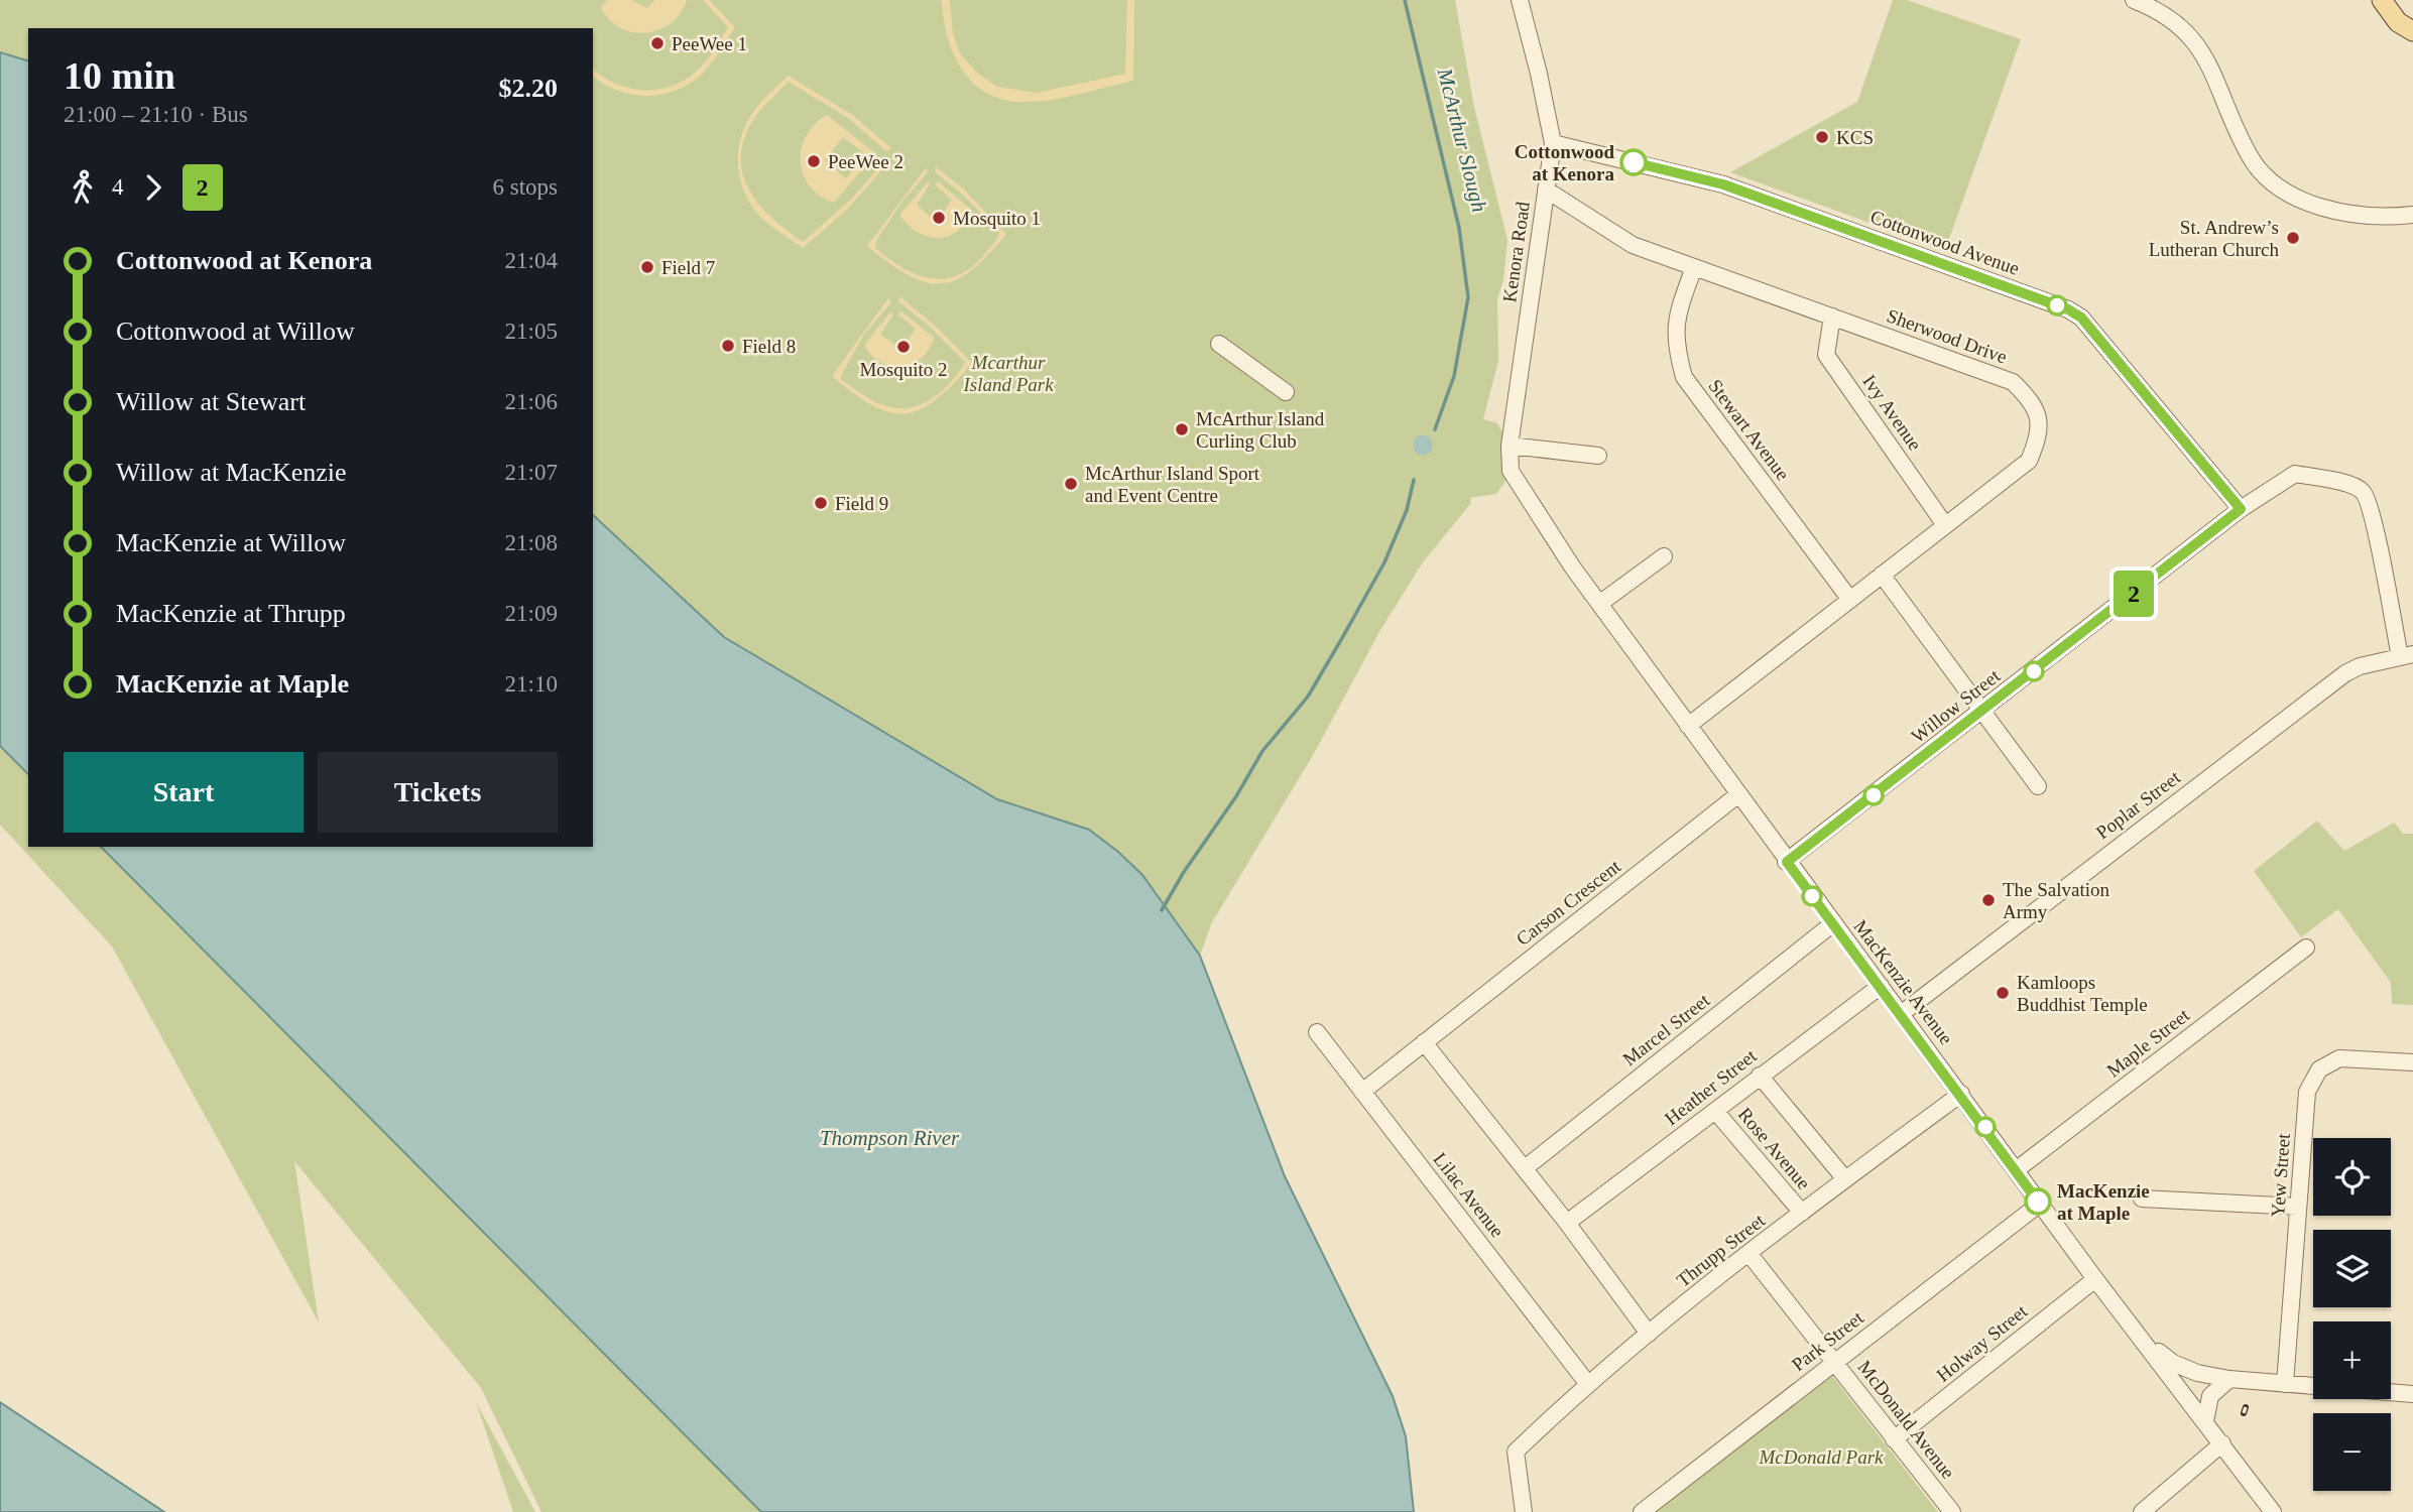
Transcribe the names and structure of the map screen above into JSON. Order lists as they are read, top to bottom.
{
  "streets": {
    "street": [
      "Cottonwood Avenue",
      "Kenora Road",
      "Sherwood Drive",
      "Ivy Avenue",
      "Stewart Avenue",
      "Willow Street",
      "Poplar Street",
      "Carson Crescent",
      "MacKenzie Avenue",
      "Marcel Street",
      "Maple Street",
      "Heather Street",
      "Rose Avenue",
      "Yew Street",
      "Lilac Avenue",
      "Thrupp Street",
      "Park Street",
      "Holway Street",
      "McDonald Avenue"
    ]
  },
  "crossings": [
    ["Cottonwood Avenue", "Kenora Road"],
    ["Cottonwood Avenue", "Willow Street"],
    ["Kenora Road", "Sherwood Drive"],
    ["Kenora Road", "MacKenzie Avenue"],
    ["Sherwood Drive", "Ivy Avenue"],
    ["Sherwood Drive", "Stewart Avenue"],
    ["Sherwood Drive", "MacKenzie Avenue"],
    ["Willow Street", "Poplar Street"],
    ["Willow Street", "MacKenzie Avenue"],
    ["Poplar Street", "MacKenzie Avenue"],
    ["Carson Crescent", "MacKenzie Avenue"],
    ["Carson Crescent", "Lilac Avenue"],
    ["MacKenzie Avenue", "Marcel Street"],
    ["MacKenzie Avenue", "Maple Street"],
    ["MacKenzie Avenue", "Heather Street"],
    ["MacKenzie Avenue", "Thrupp Street"],
    ["MacKenzie Avenue", "Park Street"],
    ["MacKenzie Avenue", "Holway Street"],
    ["Heather Street", "Rose Avenue"],
    ["Rose Avenue", "Thrupp Street"],
    ["Lilac Avenue", "Thrupp Street"],
    ["Thrupp Street", "McDonald Avenue"],
    ["Park Street", "McDonald Avenue"],
    ["Holway Street", "McDonald Avenue"]
  ],
  "water": ["McArthur Slough", "Thompson River"],
  "parks": ["Mcarthur Island Park", "McDonald Park"],
  "places": [
    "PeeWee 1",
    "KCS",
    "PeeWee 2",
    "Cottonwood at Kenora",
    "Mosquito 1",
    "St. Andrew’s Lutheran Church",
    "Field 7",
    "Field 8",
    "Mosquito 2",
    "McArthur Island Curling Club",
    "McArthur Island Sport and Event Centre",
    "Field 9",
    "The Salvation Army",
    "Kamloops Buddhist Temple",
    "MacKenzie at Maple"
  ],
  "lines": ["bus line 2"],
  "page": {
    "on_map": "2",
    "heading": ["10 min", "21:00 – 21:10 · Bus", "$2.20"],
    "legs": ["4", "2", "6 stops"],
    "list": [
      {
        "name": "Cottonwood at Kenora",
        "value": "21:04"
      },
      {
        "name": "Cottonwood at Willow",
        "value": "21:05"
      },
      {
        "name": "Willow at Stewart",
        "value": "21:06"
      },
      {
        "name": "Willow at MacKenzie",
        "value": "21:07"
      },
      {
        "name": "MacKenzie at Willow",
        "value": "21:08"
      },
      {
        "name": "MacKenzie at Thrupp",
        "value": "21:09"
      },
      {
        "name": "MacKenzie at Maple",
        "value": "21:10"
      }
    ],
    "buttons": ["Start", "Tickets"],
    "map_buttons": ["+", "−"]
  }
}
